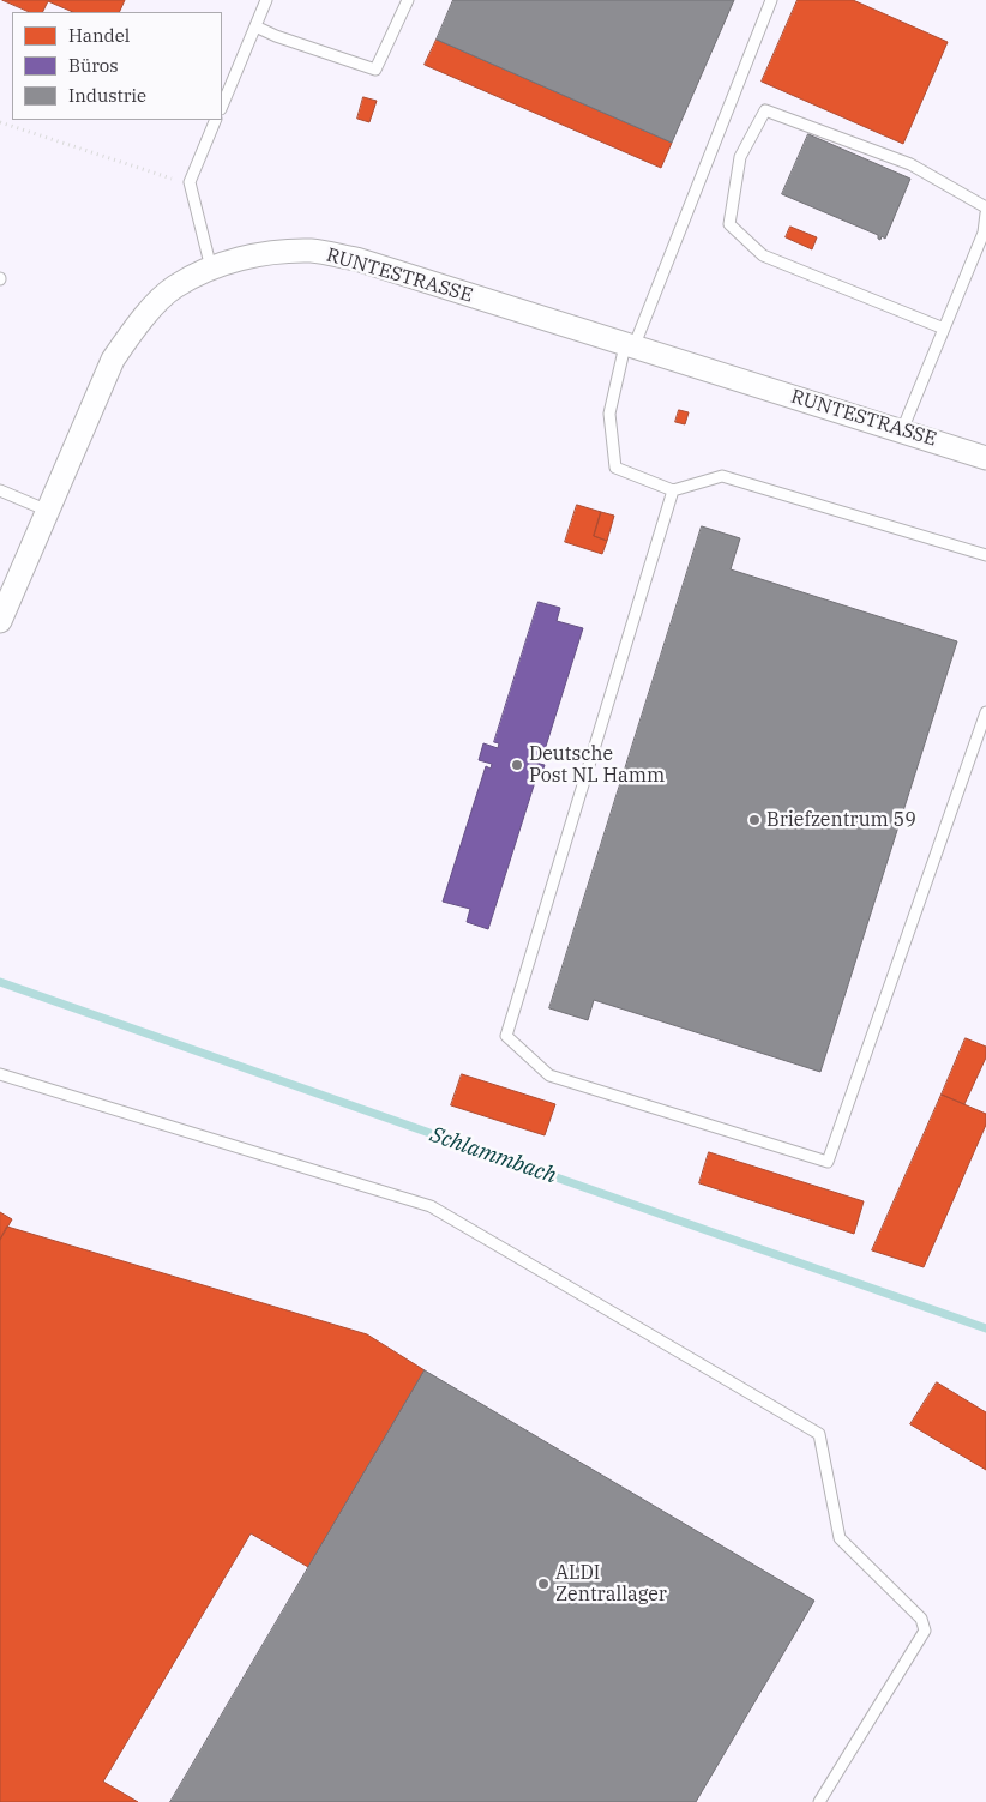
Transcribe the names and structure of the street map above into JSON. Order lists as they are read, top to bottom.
{
  "streets": {
    "street": ["RUNTESTRASSE"]
  },
  "water": ["Schlammbach"],
  "places": ["Deutsche Post NL Hamm", "Briefzentrum 59", "ALDI Zentrallager"],
  "legend": ["Handel", "Büros", "Industrie"]
}
